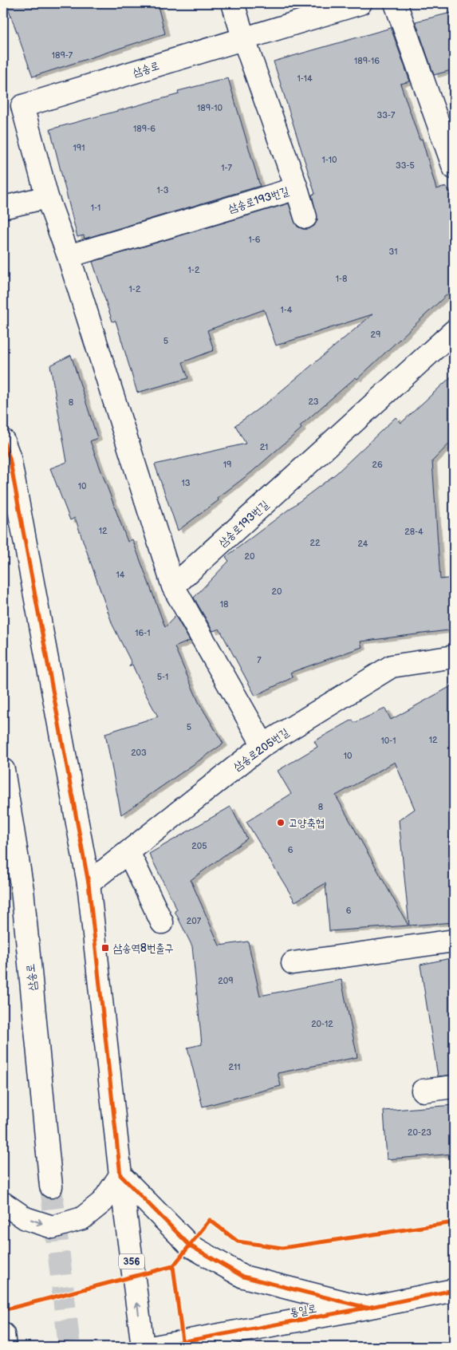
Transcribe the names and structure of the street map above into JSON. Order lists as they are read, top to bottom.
{
  "streets": {
    "street": [
      "삼송로",
      "삼송로193번길",
      "삼송로205번길",
      "356",
      "통일로"
    ]
  },
  "crossings": [
    ["삼송로", "삼송로193번길"],
    ["삼송로205번길", "356"]
  ],
  "places": {
    "other": ["고양축협"],
    "transit": ["삼송역8번출구"]
  },
  "house_numbers": [
    "189-7",
    "189-16",
    "1-14",
    "189-10",
    "33-7",
    "189-6",
    "191",
    "1-10",
    "33-5",
    "1-7",
    "1-3",
    "1-1",
    "1-6",
    "31",
    "1-2",
    "1-8",
    "1-2",
    "1-4",
    "29",
    "5",
    "23",
    "8",
    "21",
    "19",
    "26",
    "13",
    "10",
    "12",
    "28-4",
    "22",
    "24",
    "20",
    "14",
    "20",
    "18",
    "16-1",
    "7",
    "5-1",
    "5",
    "12",
    "10-1",
    "203",
    "10",
    "8",
    "205",
    "6",
    "6",
    "207",
    "209",
    "20-12",
    "211",
    "20-23"
  ]
}
